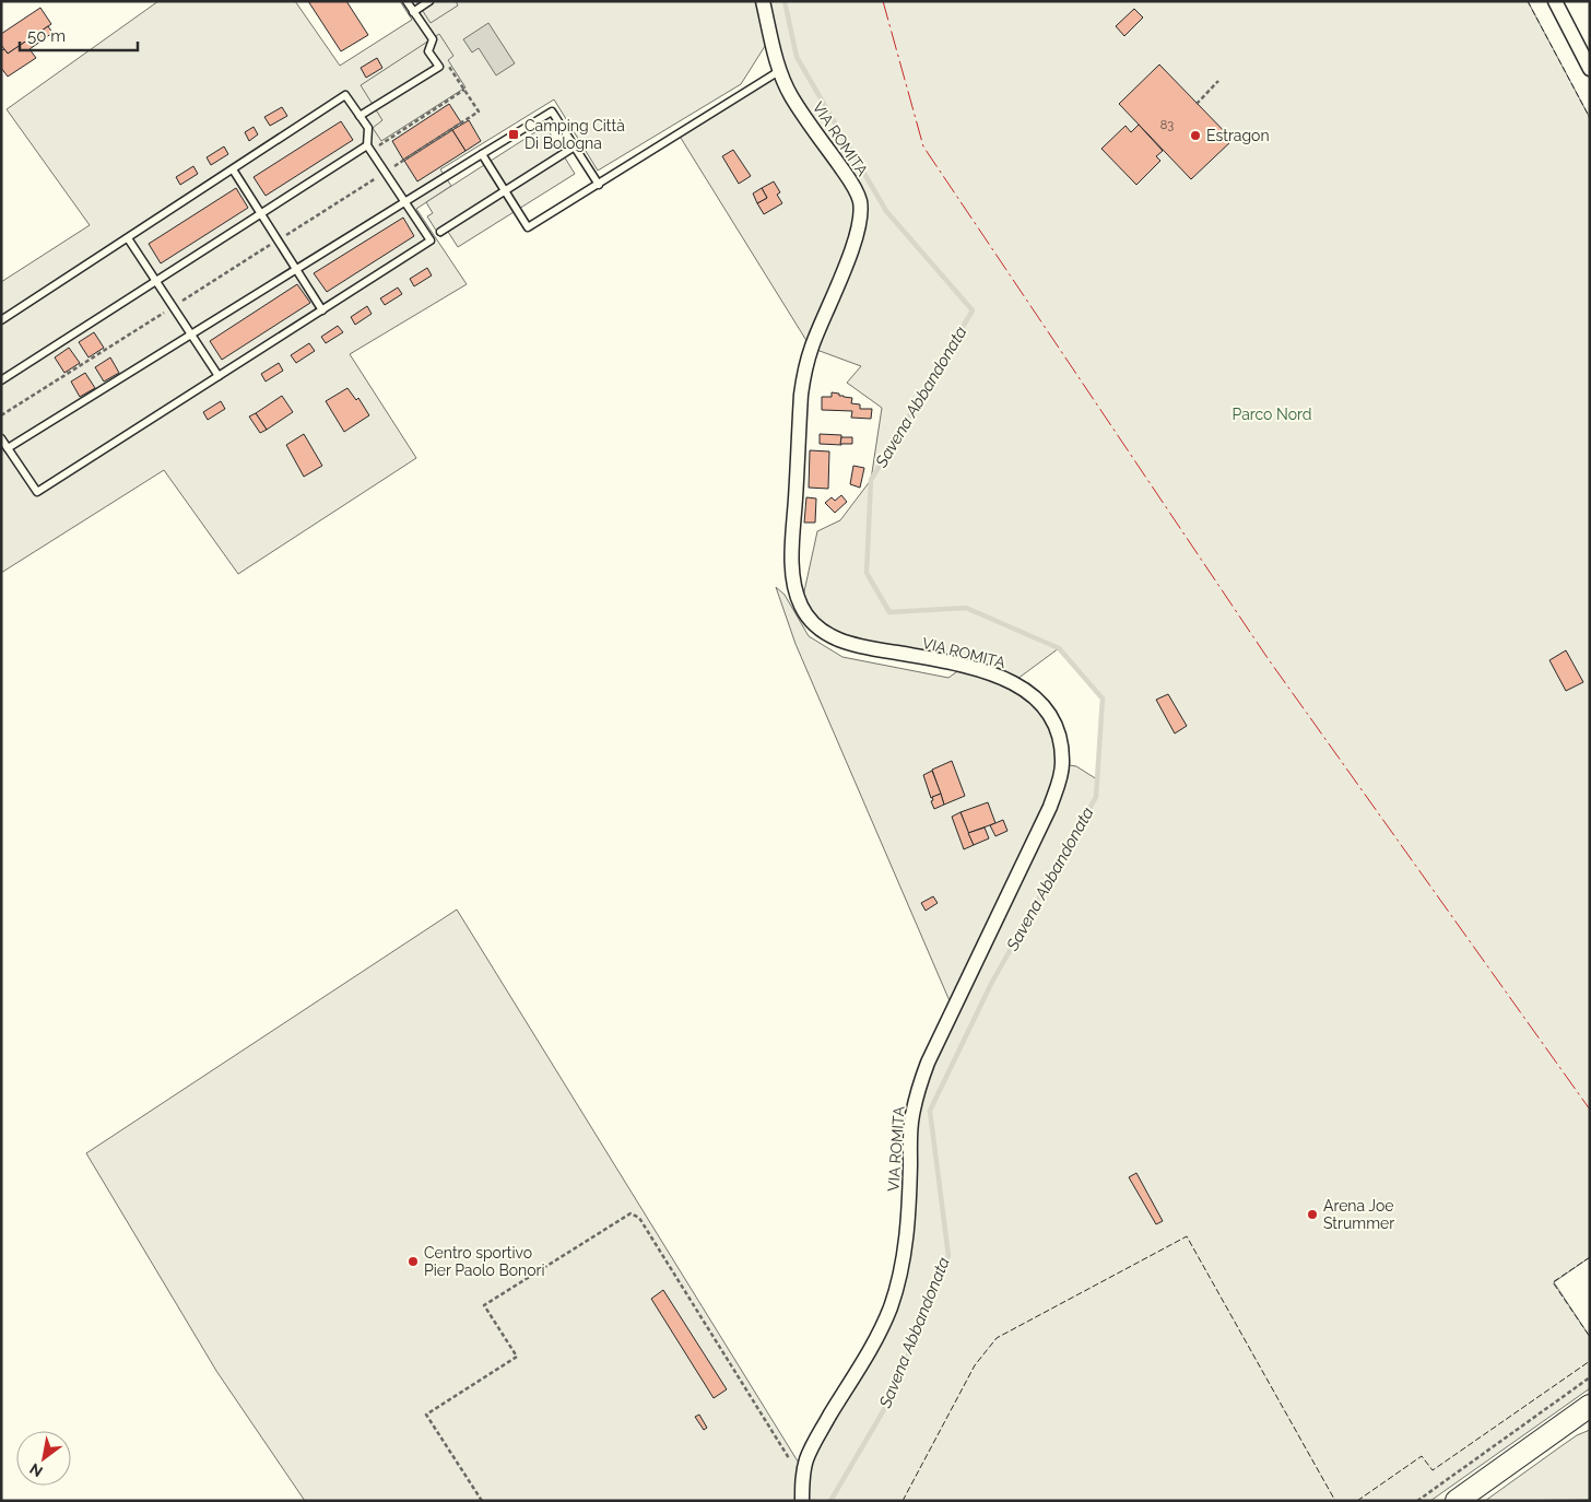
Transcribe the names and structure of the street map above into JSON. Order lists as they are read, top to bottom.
{
  "streets": {
    "street": ["VIA ROMITA"]
  },
  "water": ["Savena Abbandonata"],
  "parks": ["Parco Nord"],
  "places": {
    "transit": ["Camping Città Di Bologna"],
    "other": ["Estragon", "Arena Joe Strummer", "Centro sportivo Pier Paolo Bonori"]
  },
  "house_numbers": ["83"],
  "scale_bar": "50 m",
  "north": "bottom left"
}
